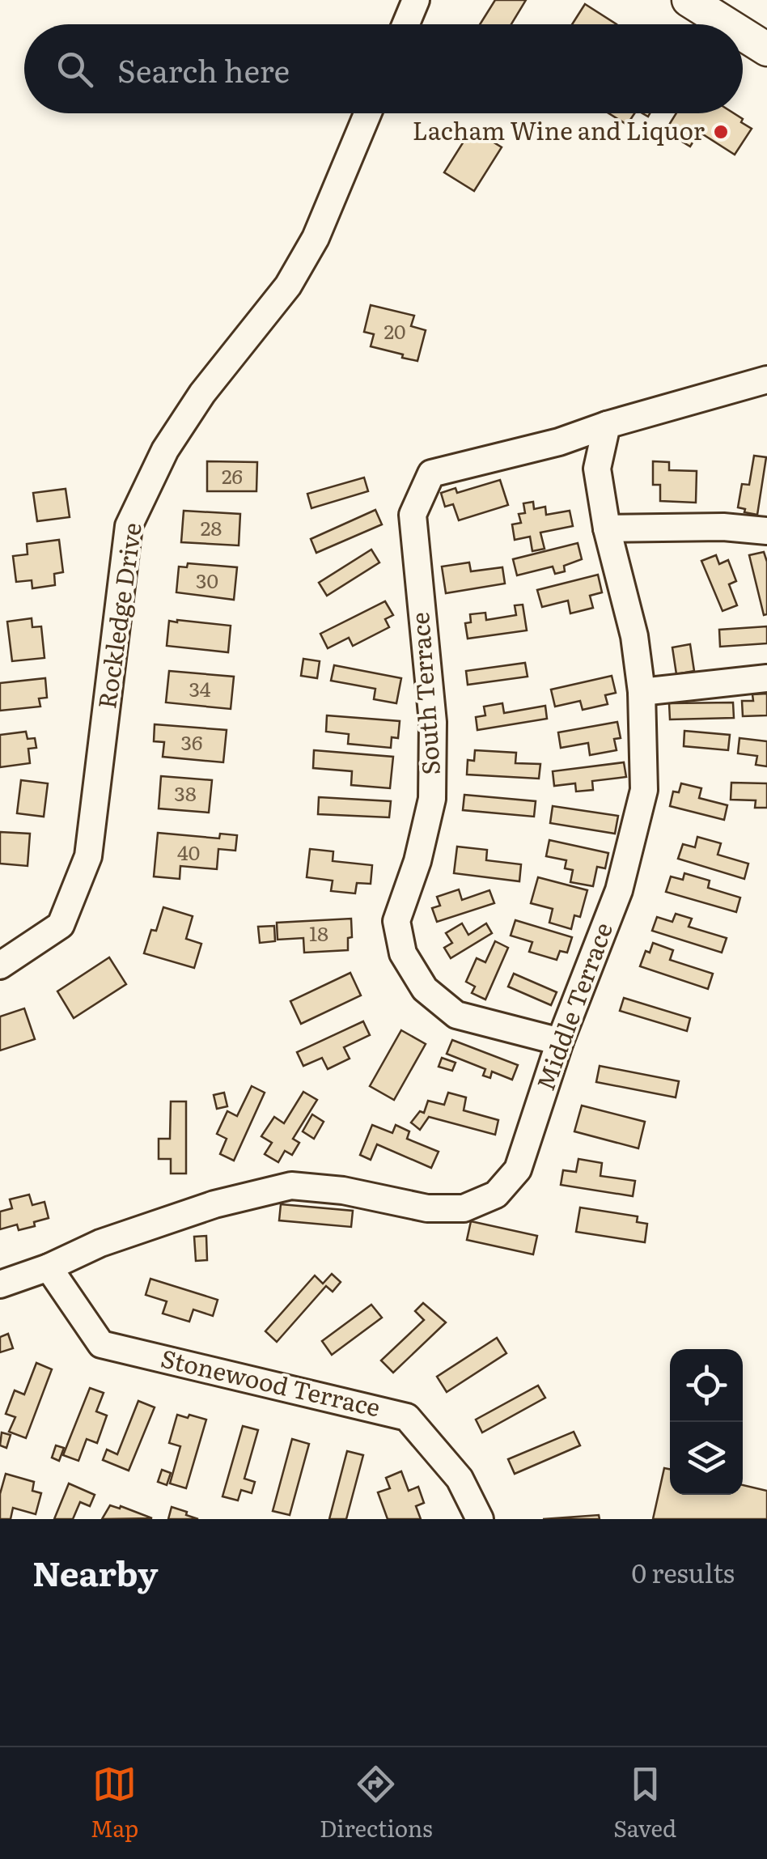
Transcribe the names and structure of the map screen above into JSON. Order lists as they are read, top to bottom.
{
  "streets": {
    "street": [
      "Rockledge Drive",
      "South Terrace",
      "Middle Terrace",
      "Stonewood Terrace"
    ]
  },
  "crossings": [
    ["South Terrace", "Middle Terrace"],
    ["Middle Terrace", "Stonewood Terrace"]
  ],
  "places": ["Lacham Wine and Liquor"],
  "house_numbers": [
    "20",
    "26",
    "28",
    "30",
    "34",
    "36",
    "38",
    "40",
    "18"
  ],
  "page": {
    "search": "Search here",
    "heading": ["Nearby", "0 results"],
    "nav": ["Map", "Directions", "Saved"]
  }
}
